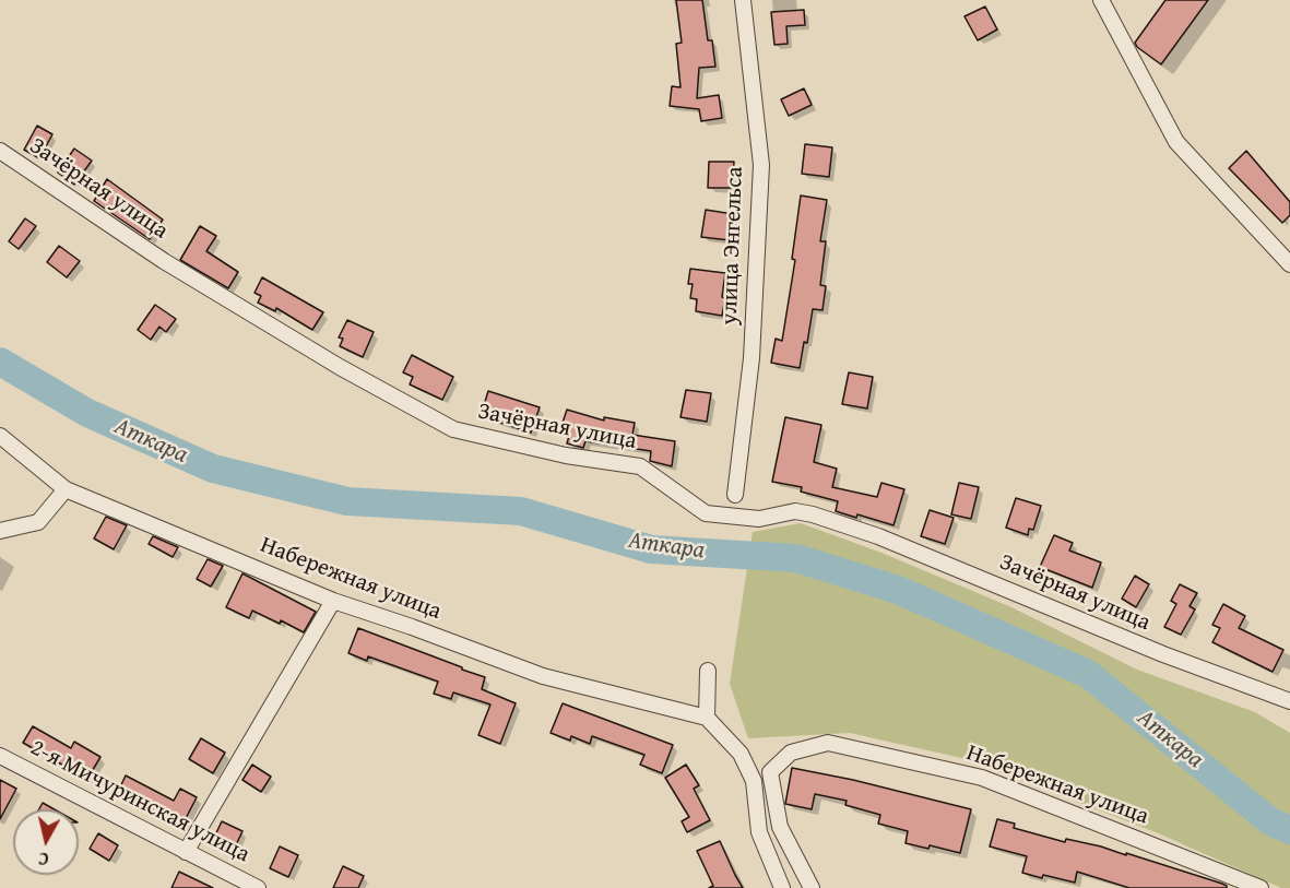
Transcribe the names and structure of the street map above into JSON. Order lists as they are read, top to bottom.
{
  "streets": {
    "street": [
      "Зачёрная улица",
      "улица Энгельса",
      "Набережная улица",
      "2-я Мичуринская улица"
    ]
  },
  "water": ["Аткара"],
  "north": "bottom"
}
